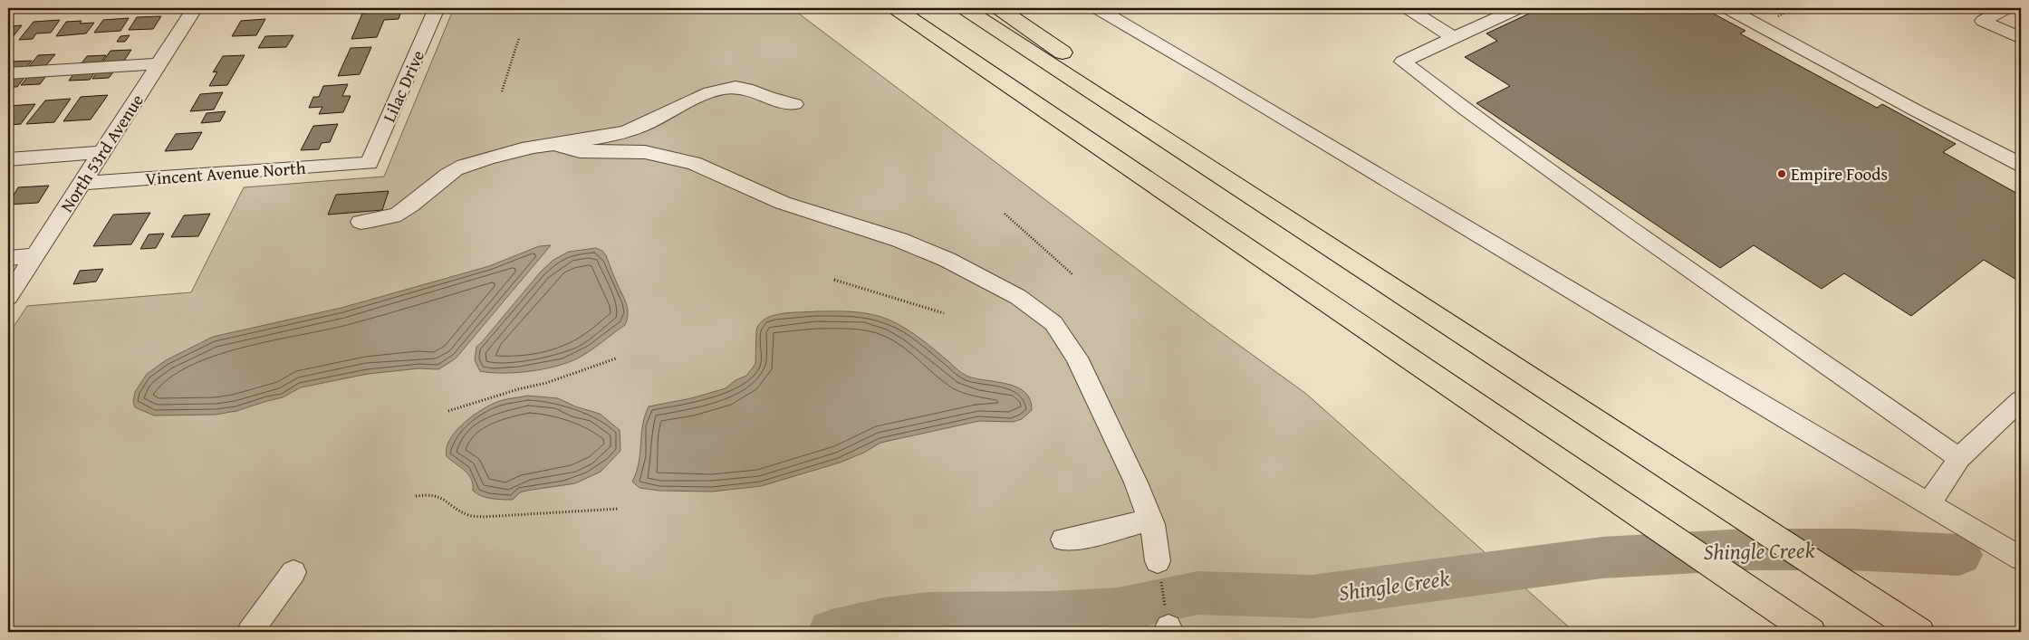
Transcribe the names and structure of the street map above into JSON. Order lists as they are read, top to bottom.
{
  "streets": {
    "street": ["Lilac Drive", "North 53rd Avenue", "Vincent Avenue North"]
  },
  "crossings": [
    ["Lilac Drive", "Vincent Avenue North"],
    ["North 53rd Avenue", "Vincent Avenue North"]
  ],
  "water": ["Shingle Creek"],
  "places": ["Empire Foods"]
}
